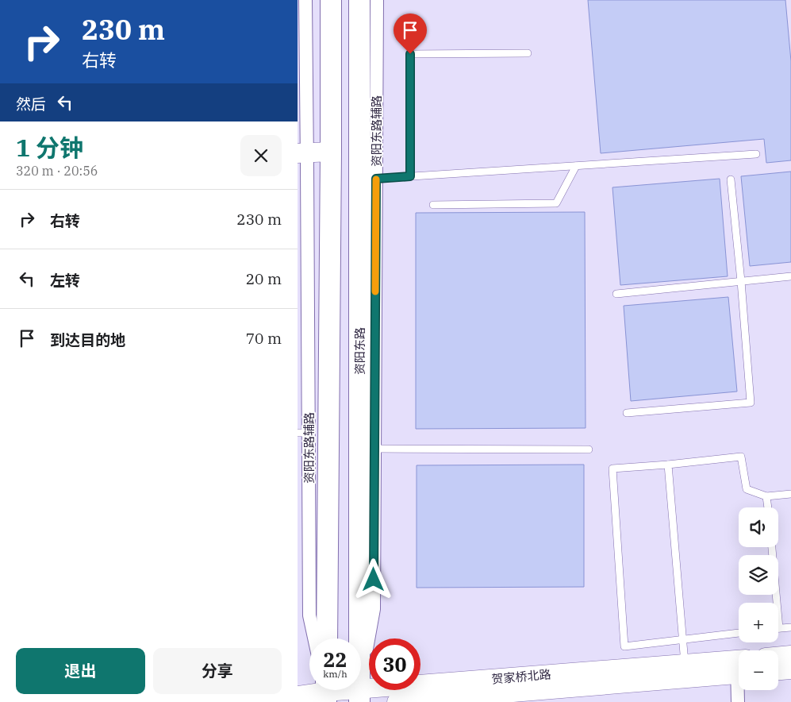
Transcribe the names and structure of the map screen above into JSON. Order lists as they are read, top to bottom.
{
  "streets": {
    "main road": ["资阳东路", "贺家桥北路"],
    "street": ["资阳东路辅路"]
  },
  "crossings": [
    ["资阳东路辅路", "资阳东路"],
    ["资阳东路", "贺家桥北路"]
  ],
  "page": {
    "turn": ["230 m", "右转"],
    "then": "然后",
    "heading": ["1 分钟", "320 m · 20:56"],
    "list": [
      {
        "name": "右转",
        "value": "230 m"
      },
      {
        "name": "左转",
        "value": "20 m"
      },
      {
        "name": "到达目的地",
        "value": "70 m"
      }
    ],
    "map_buttons": ["+", "−"],
    "speed": "22 km/h",
    "limit": "30",
    "buttons": ["退出", "分享"]
  }
}
